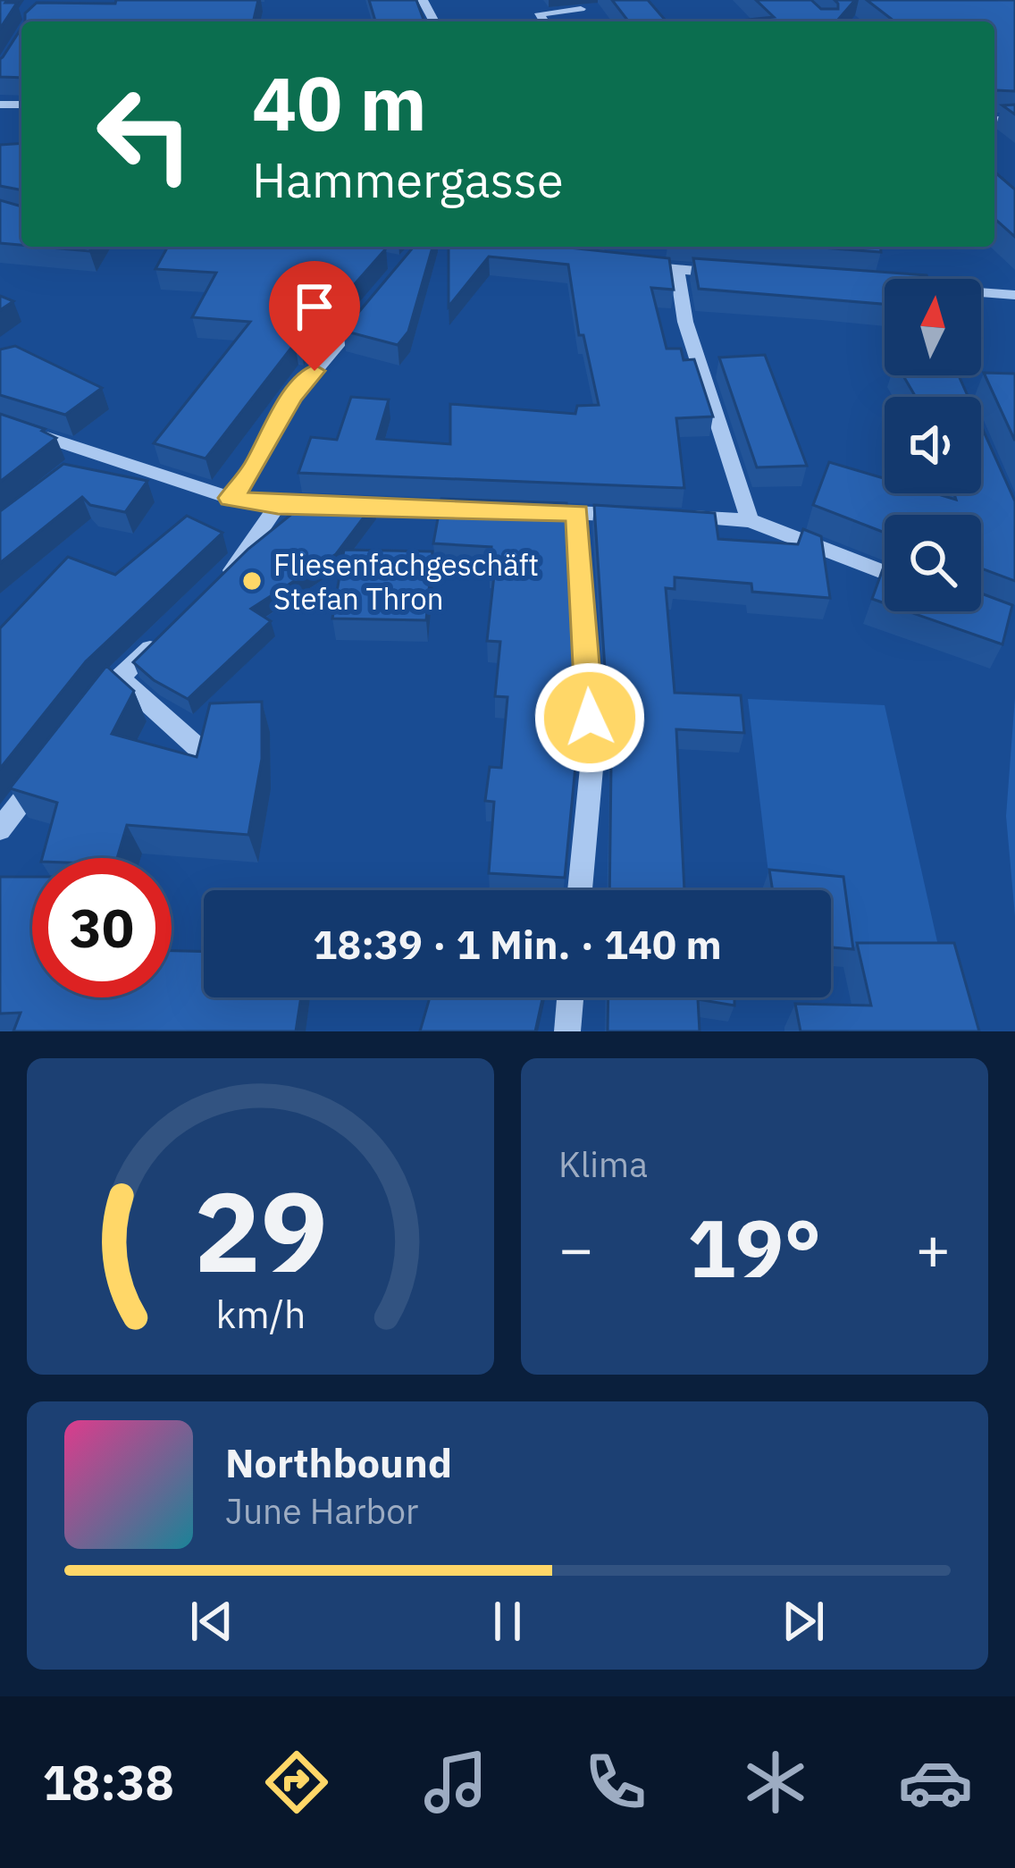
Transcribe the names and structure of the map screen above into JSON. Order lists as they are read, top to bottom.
{
  "places": ["Fliesenfachgeschäft Stefan Thron"],
  "north": "top",
  "page": {
    "turn": ["40 m", "Hammergasse"],
    "limit": "30",
    "trip": "18:39 · 1 Min. · 140 m",
    "tile": "Klima",
    "heat": ["−", "19°", "+"],
    "song": ["Northbound", "June Harbor"],
    "tabs": "18:38",
    "gauge": ["29", "km/h"]
  }
}
